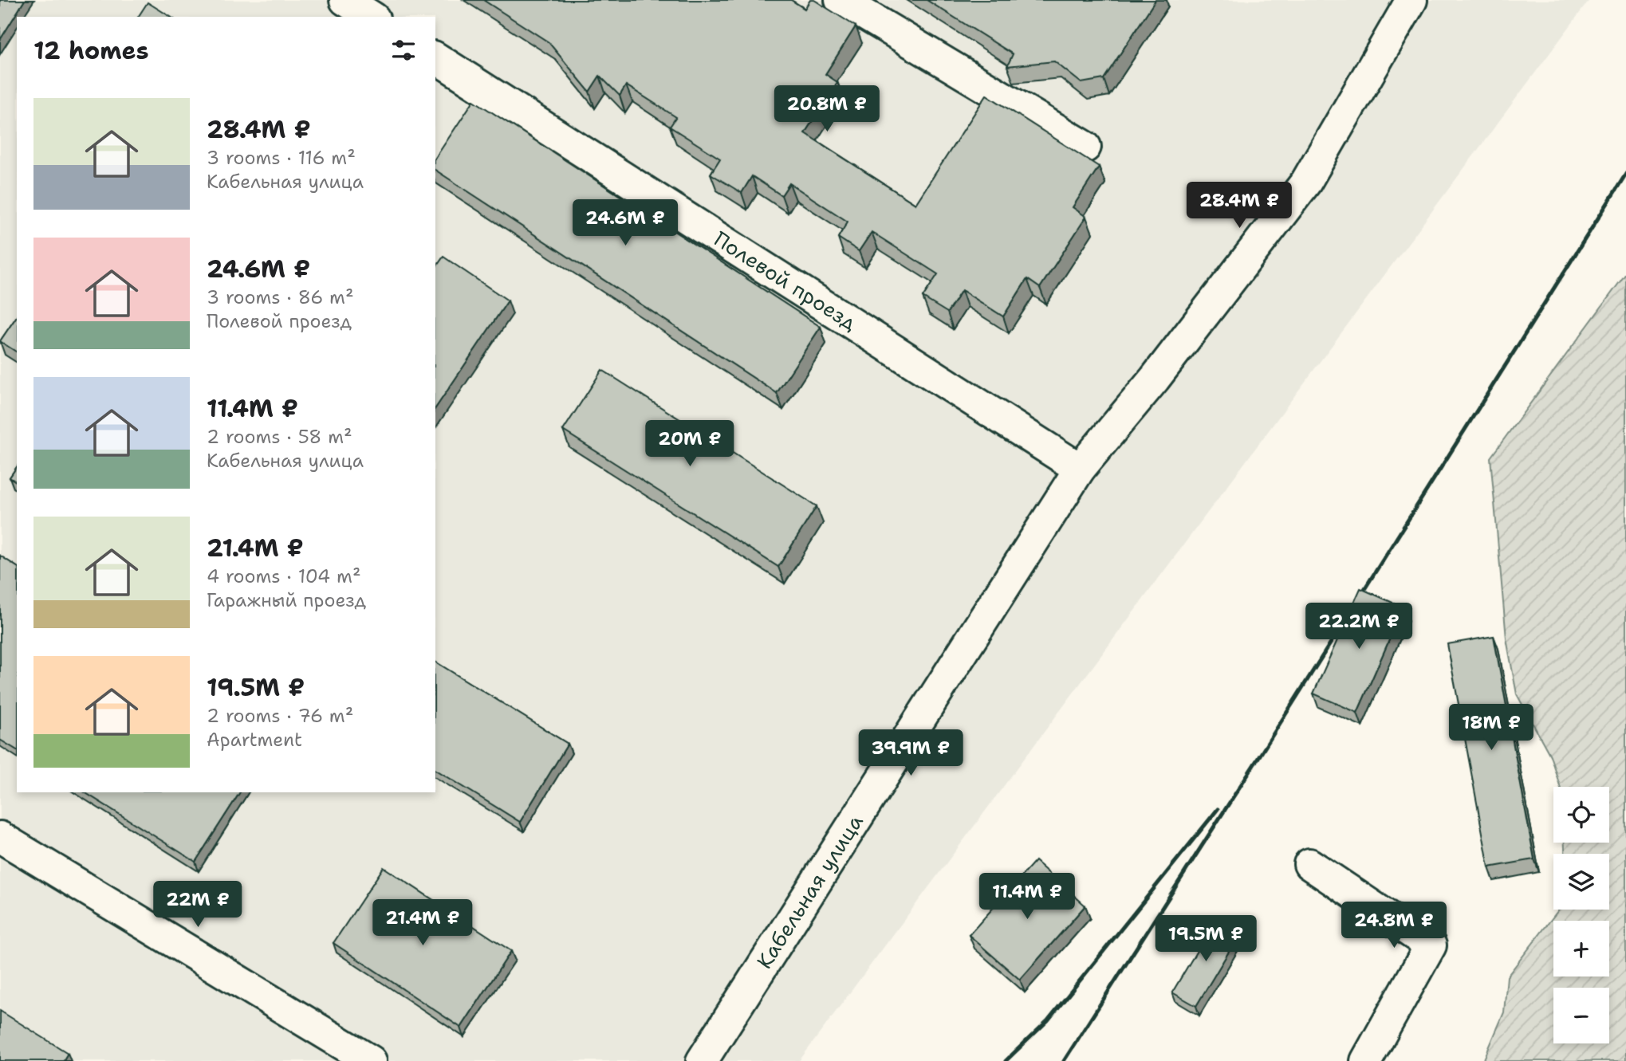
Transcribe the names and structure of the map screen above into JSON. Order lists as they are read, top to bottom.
{
  "streets": {
    "street": ["Полевой проезд", "Кабельная улица"]
  },
  "crossings": [
    ["Полевой проезд", "Кабельная улица"]
  ],
  "page": {
    "heading": "12 homes",
    "list": [
      {
        "name": "28.4M ₽",
        "note": "3 rooms · 116 m² · Кабельная улица"
      },
      {
        "name": "24.6M ₽",
        "note": "3 rooms · 86 m² · Полевой проезд"
      },
      {
        "name": "11.4M ₽",
        "note": "2 rooms · 58 m² · Кабельная улица"
      },
      {
        "name": "21.4M ₽",
        "note": "4 rooms · 104 m² · Гаражный проезд"
      },
      {
        "name": "19.5M ₽",
        "note": "2 rooms · 76 m² · Apartment"
      }
    ],
    "price": [
      "20.8M ₽",
      "28.4M ₽",
      "24.6M ₽",
      "20M ₽",
      "22.2M ₽",
      "18M ₽",
      "39.9M ₽",
      "11.4M ₽",
      "22M ₽",
      "21.4M ₽",
      "24.8M ₽",
      "19.5M ₽"
    ],
    "map_buttons": ["+", "−"]
  }
}
